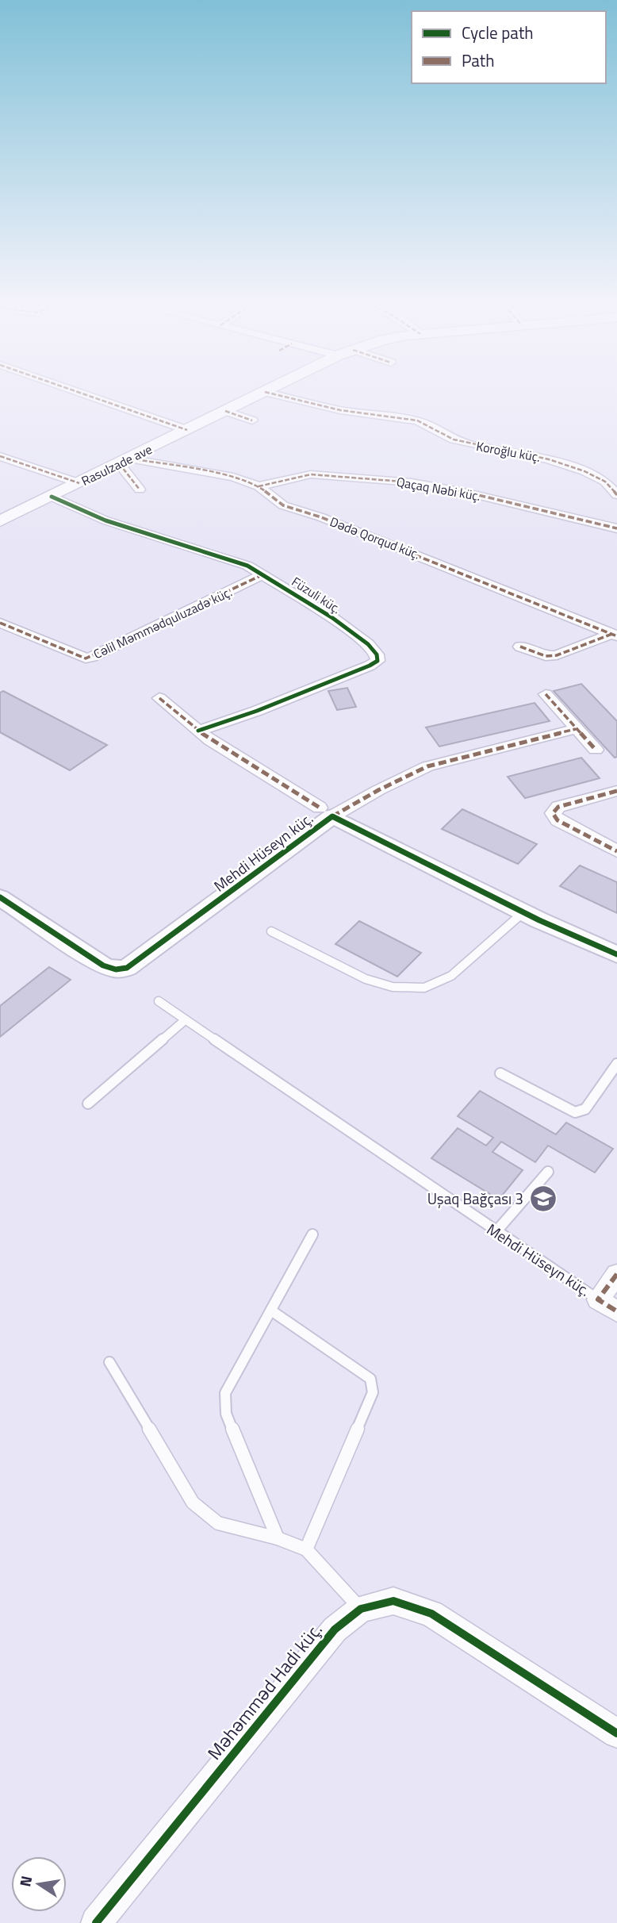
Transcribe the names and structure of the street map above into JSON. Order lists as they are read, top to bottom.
{
  "streets": {
    "main road": ["Rasulzade ave"],
    "street": [
      "Koroğlu küç.",
      "Qaçaq Nəbi küç.",
      "Dədə Qorqud küç.",
      "Füzuli küç.",
      "Cəlil Məmmədquluzadə küç.",
      "Mehdi Hüseyn küç.",
      "Məhəmməd Hadi küç."
    ]
  },
  "crossings": [
    ["Koroğlu küç.", "Rasulzade ave"],
    ["Rasulzade ave", "Dədə Qorqud küç."],
    ["Rasulzade ave", "Füzuli küç."],
    ["Qaçaq Nəbi küç.", "Dədə Qorqud küç."],
    ["Füzuli küç.", "Cəlil Məmmədquluzadə küç."]
  ],
  "places": {
    "school or university": ["Uşaq Bağçası 3"]
  },
  "legend": ["Cycle path", "Path"],
  "north": "left"
}
